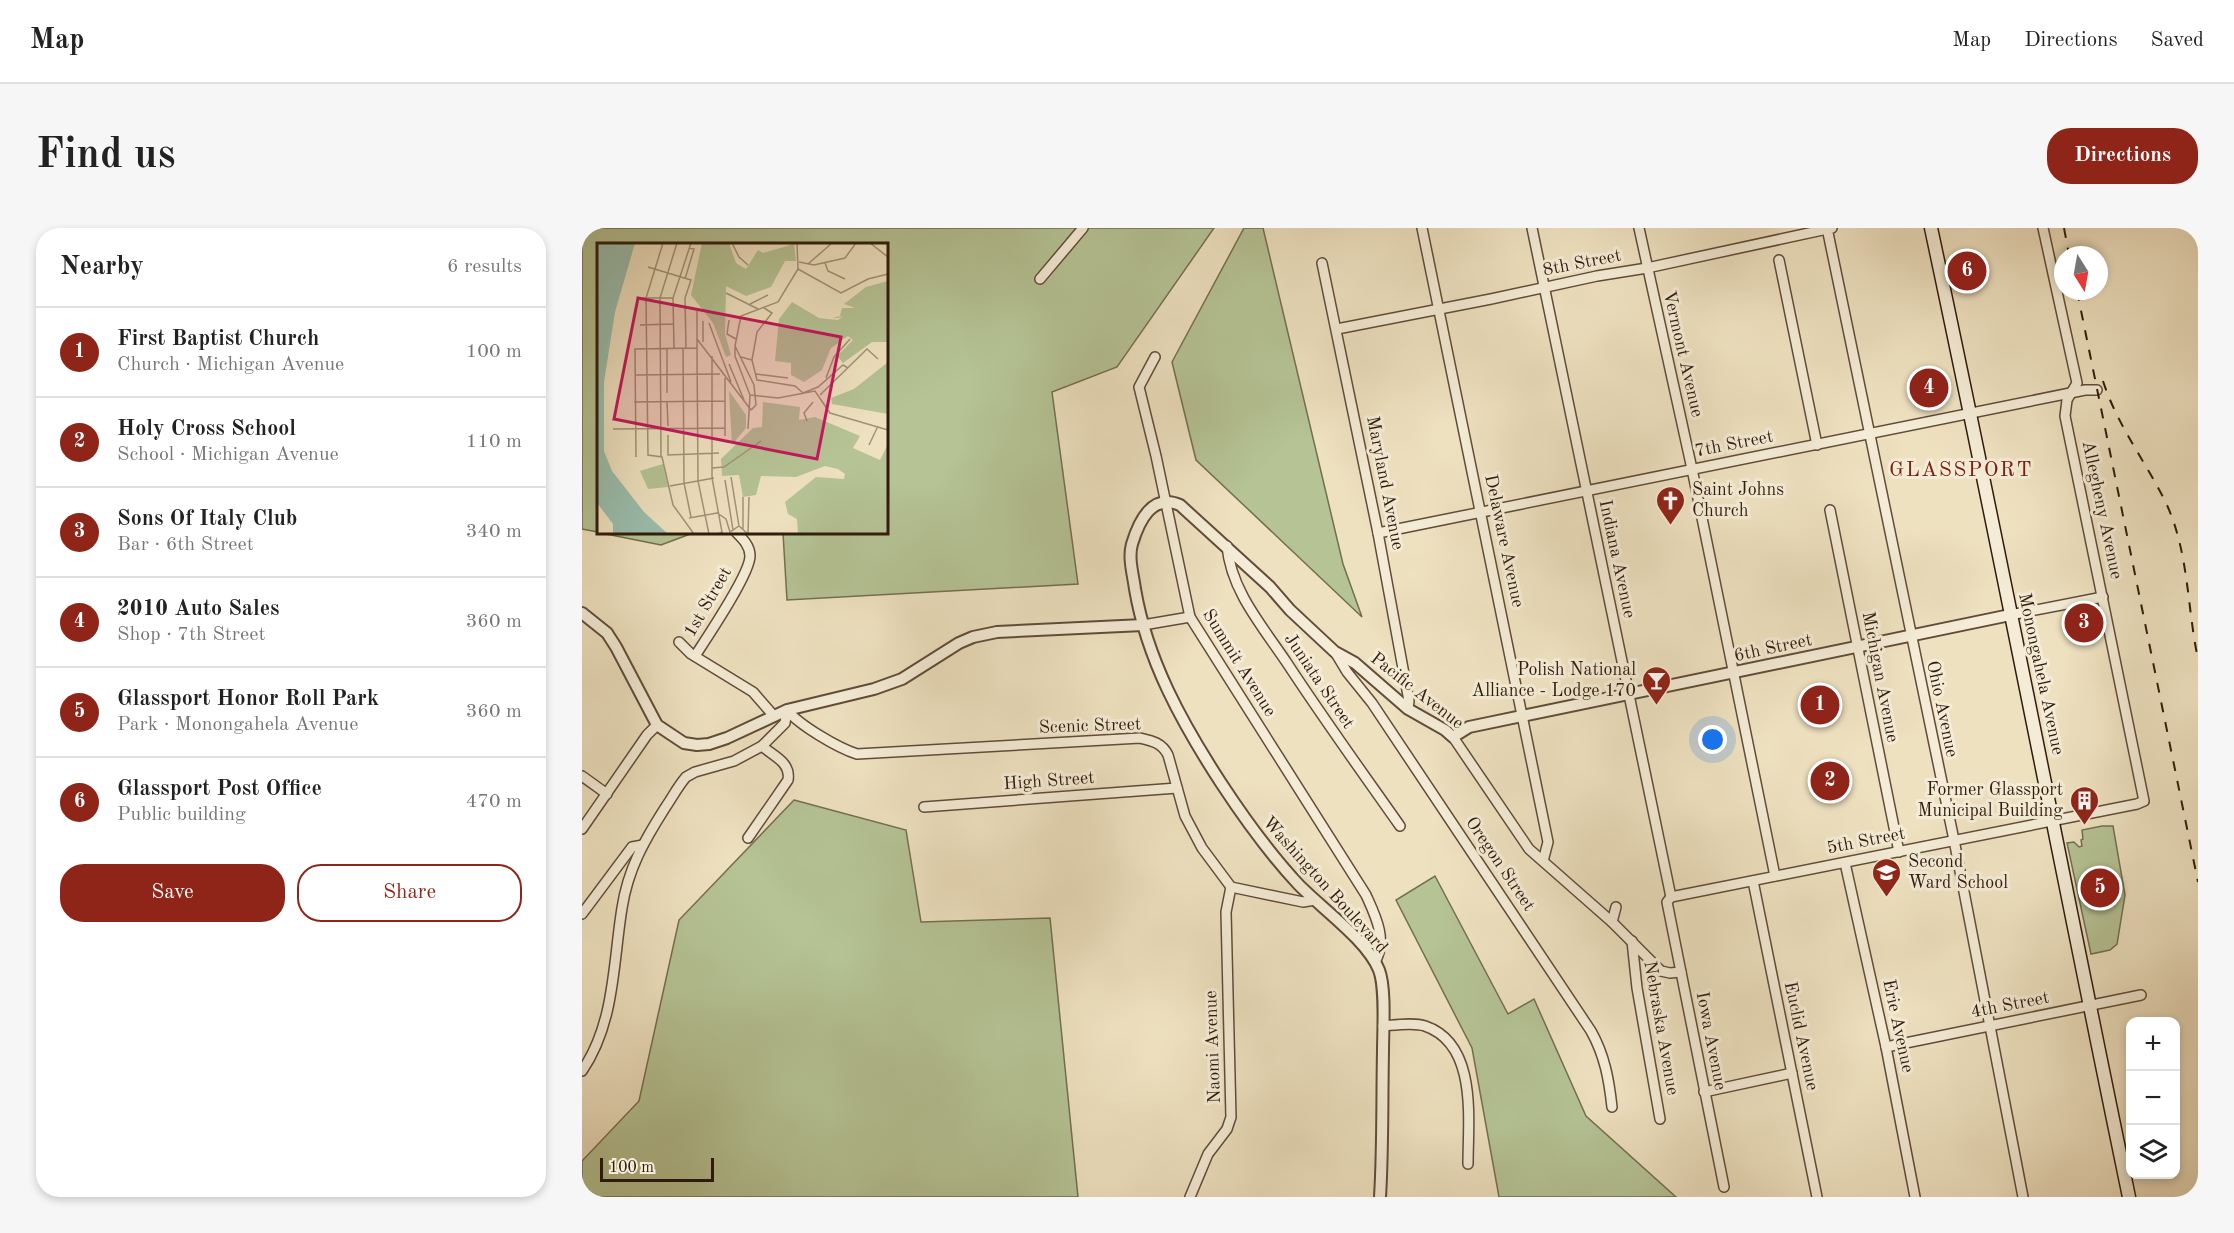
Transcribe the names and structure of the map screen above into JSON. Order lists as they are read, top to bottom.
{
  "streets": {
    "main road": ["Monongahela Avenue"],
    "street": [
      "8th Street",
      "Vermont Avenue",
      "7th Street",
      "Maryland Avenue",
      "Allegheny Avenue",
      "Delaware Avenue",
      "Indiana Avenue",
      "1st Street",
      "6th Street",
      "Summit Avenue",
      "Michigan Avenue",
      "Juniata Street",
      "Pacific Avenue",
      "Ohio Avenue",
      "Scenic Street",
      "High Street",
      "5th Street",
      "Oregon Street",
      "Washington Boulevard",
      "4th Street",
      "Erie Avenue",
      "Nebraska Avenue",
      "Euclid Avenue",
      "Iowa Avenue",
      "Naomi Avenue"
    ]
  },
  "crossings": [
    ["8th Street", "Vermont Avenue"],
    ["8th Street", "Maryland Avenue"],
    ["8th Street", "Delaware Avenue"],
    ["8th Street", "Indiana Avenue"],
    ["8th Street", "Ohio Avenue"],
    ["Vermont Avenue", "7th Street"],
    ["Vermont Avenue", "6th Street"],
    ["Vermont Avenue", "5th Street"],
    ["7th Street", "Maryland Avenue"],
    ["7th Street", "Allegheny Avenue"],
    ["7th Street", "Delaware Avenue"],
    ["7th Street", "Indiana Avenue"],
    ["7th Street", "Monongahela Avenue"],
    ["7th Street", "Ohio Avenue"],
    ["Maryland Avenue", "Pacific Avenue"],
    ["Allegheny Avenue", "6th Street"],
    ["Allegheny Avenue", "5th Street"],
    ["Delaware Avenue", "6th Street"],
    ["Delaware Avenue", "Pacific Avenue"],
    ["Indiana Avenue", "6th Street"],
    ["Indiana Avenue", "5th Street"],
    ["Indiana Avenue", "Iowa Avenue"],
    ["6th Street", "Monongahela Avenue"],
    ["6th Street", "Michigan Avenue"],
    ["6th Street", "Pacific Avenue"],
    ["6th Street", "Ohio Avenue"],
    ["Summit Avenue", "Pacific Avenue"],
    ["Summit Avenue", "Washington Boulevard"],
    ["Monongahela Avenue", "5th Street"],
    ["Monongahela Avenue", "4th Street"],
    ["Michigan Avenue", "5th Street"],
    ["Juniata Street", "Pacific Avenue"],
    ["Pacific Avenue", "Oregon Street"],
    ["Pacific Avenue", "Nebraska Avenue"],
    ["Pacific Avenue", "Iowa Avenue"],
    ["Ohio Avenue", "5th Street"],
    ["Ohio Avenue", "4th Street"],
    ["Scenic Street", "High Street"],
    ["Scenic Street", "Naomi Avenue"],
    ["5th Street", "Erie Avenue"],
    ["5th Street", "Euclid Avenue"],
    ["5th Street", "Iowa Avenue"],
    ["4th Street", "Erie Avenue"]
  ],
  "districts": ["GLASSPORT"],
  "places": {
    "church": ["Saint Johns Church"],
    "bar": ["Polish National Alliance - Lodge 170"],
    "building": ["Former Glassport Municipal Building"],
    "school or university": ["Second Ward School"]
  },
  "scale_bar": "100 m",
  "north": "bottom",
  "page": {
    "header": "Map",
    "nav": ["Map", "Directions", "Saved"],
    "buttons": [
      "Directions",
      ["Save", "Share"]
    ],
    "title": "Find us",
    "heading": ["Nearby", "6 results"],
    "pins": [
      "6",
      "4",
      "3",
      "1",
      "2",
      "5"
    ],
    "list": [
      {
        "mark": "1",
        "name": "First Baptist Church",
        "note": "Church · Michigan Avenue",
        "value": "100 m"
      },
      {
        "mark": "2",
        "name": "Holy Cross School",
        "note": "School · Michigan Avenue",
        "value": "110 m"
      },
      {
        "mark": "3",
        "name": "Sons Of Italy Club",
        "note": "Bar · 6th Street",
        "value": "340 m"
      },
      {
        "mark": "4",
        "name": "2010 Auto Sales",
        "note": "Shop · 7th Street",
        "value": "360 m"
      },
      {
        "mark": "5",
        "name": "Glassport Honor Roll Park",
        "note": "Park · Monongahela Avenue",
        "value": "360 m"
      },
      {
        "mark": "6",
        "name": "Glassport Post Office",
        "note": "Public building",
        "value": "470 m"
      }
    ],
    "map_buttons": ["+", "−"],
    "scale": "100 m"
  }
}
